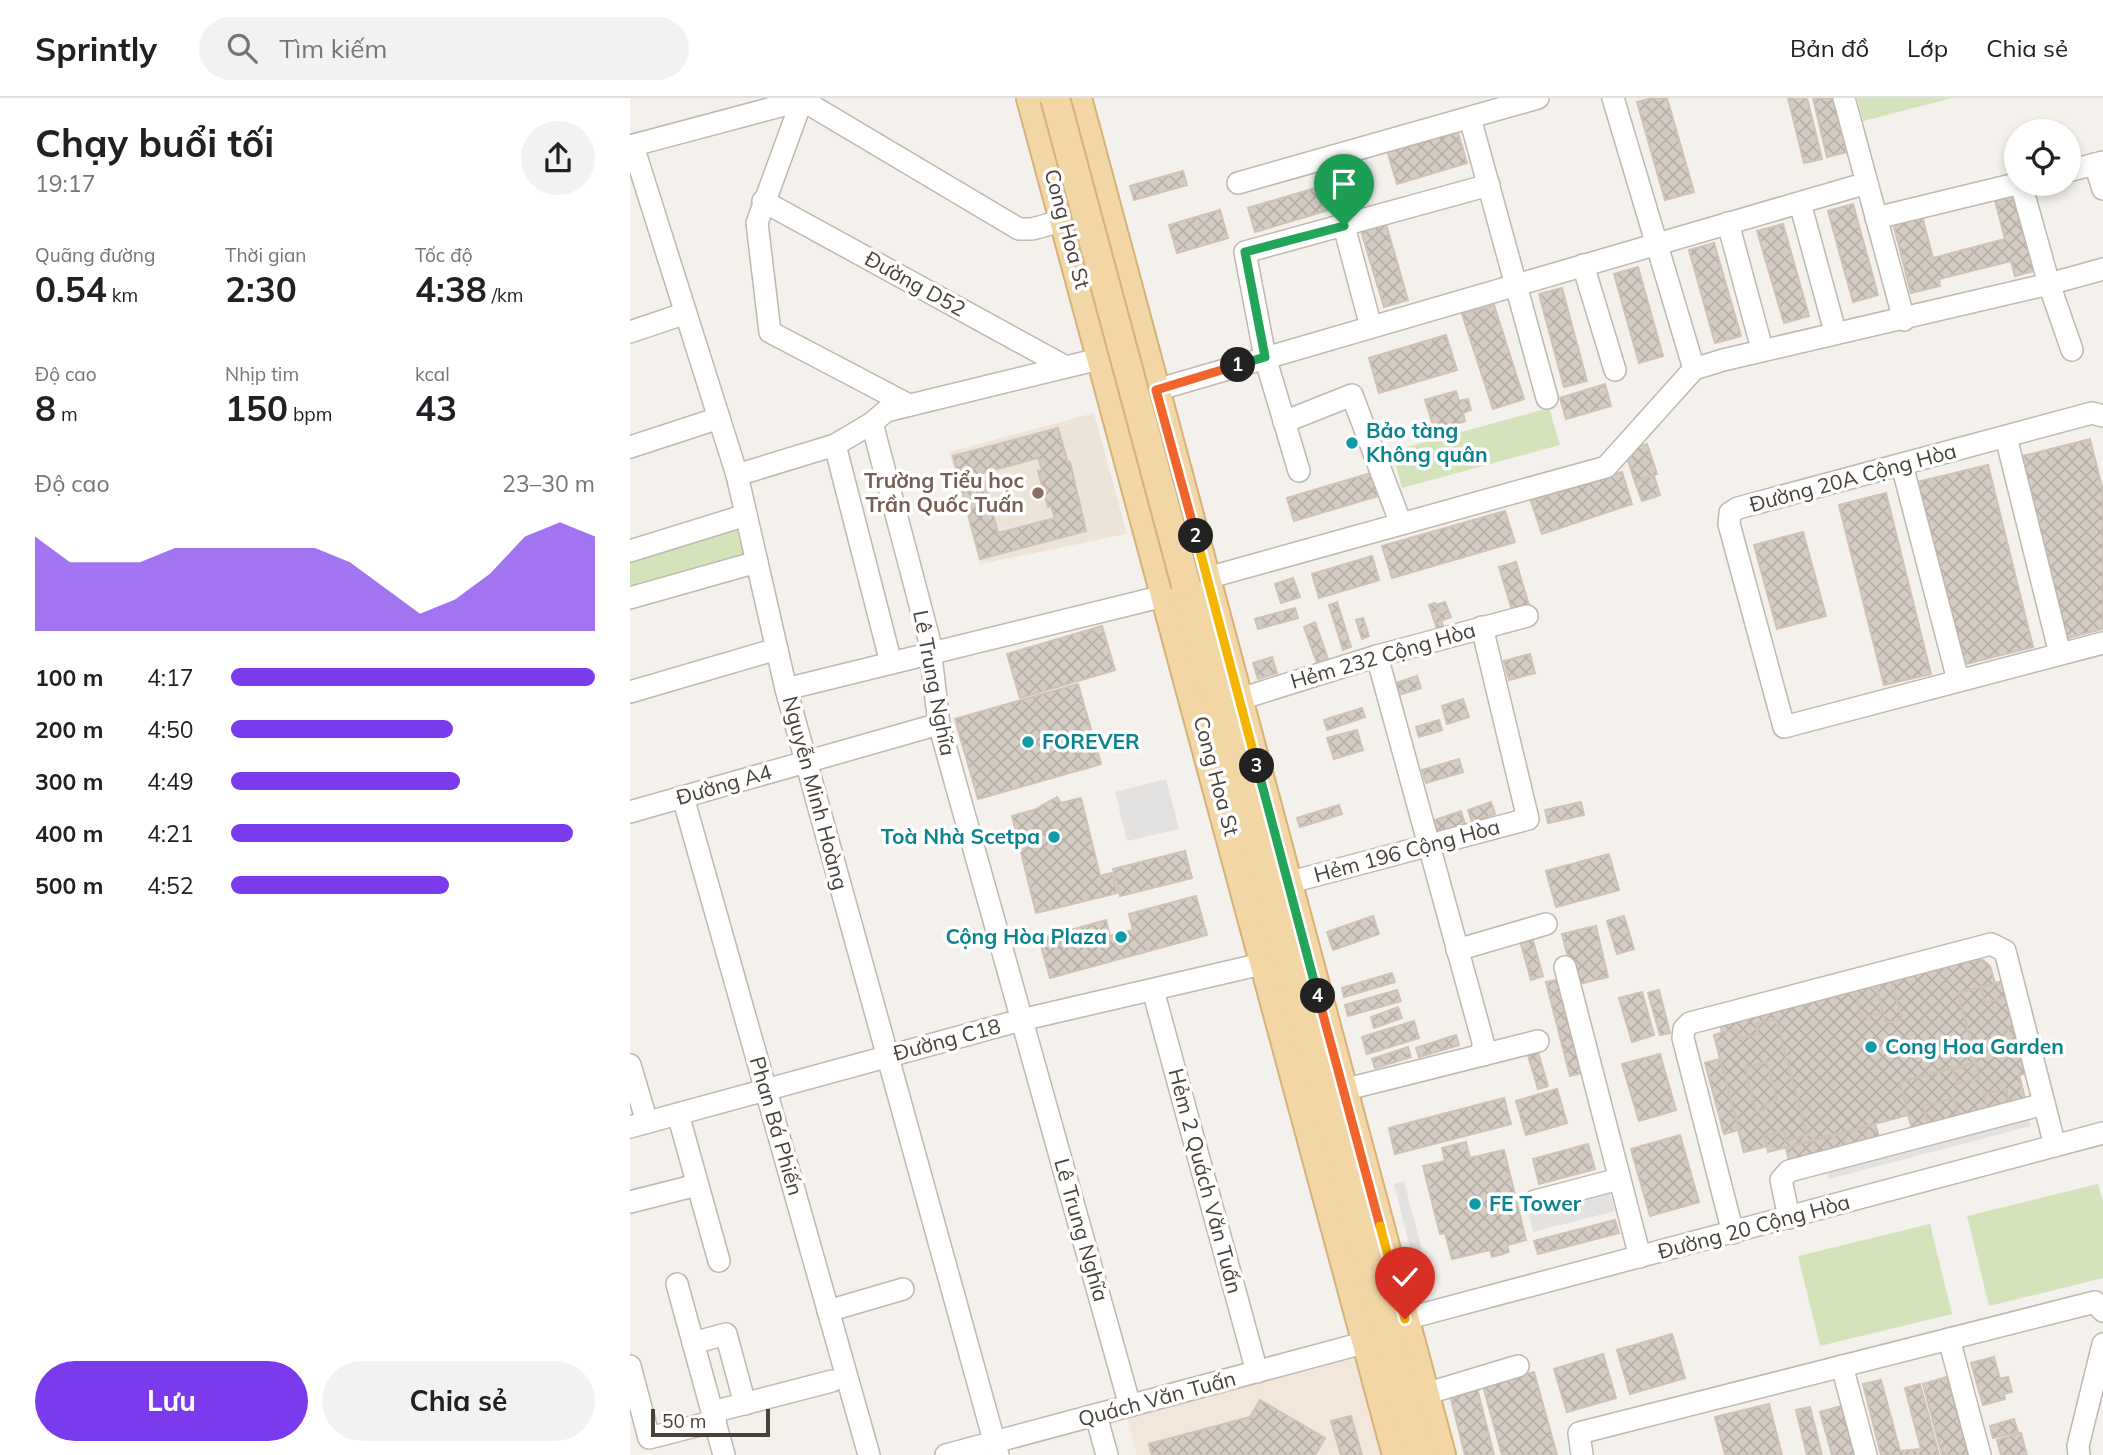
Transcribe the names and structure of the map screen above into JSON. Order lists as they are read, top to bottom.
{
  "streets": {
    "main road": ["Cong Hoa St"],
    "street": [
      "Đường D52",
      "Đường 20A Cộng Hòa",
      "Hẻm 232 Cộng Hòa",
      "Lê Trung Nghĩa",
      "Đường A4",
      "Nguyễn Minh Hoàng",
      "Hẻm 196 Cộng Hòa",
      "Đường C18",
      "Phan Bá Phiến",
      "Hẻm 2 Quách Văn Tuấn",
      "Đường 20 Cộng Hòa",
      "Quách Văn Tuấn"
    ]
  },
  "crossings": [
    ["Cong Hoa St", "Hẻm 232 Cộng Hòa"],
    ["Cong Hoa St", "Hẻm 196 Cộng Hòa"],
    ["Cong Hoa St", "Đường C18"],
    ["Cong Hoa St", "Đường 20 Cộng Hòa"],
    ["Cong Hoa St", "Quách Văn Tuấn"],
    ["Hẻm 232 Cộng Hòa", "Hẻm 196 Cộng Hòa"],
    ["Lê Trung Nghĩa", "Đường A4"],
    ["Lê Trung Nghĩa", "Đường C18"],
    ["Lê Trung Nghĩa", "Quách Văn Tuấn"],
    ["Đường A4", "Nguyễn Minh Hoàng"],
    ["Đường A4", "Phan Bá Phiến"],
    ["Nguyễn Minh Hoàng", "Đường C18"],
    ["Nguyễn Minh Hoàng", "Quách Văn Tuấn"],
    ["Đường C18", "Phan Bá Phiến"],
    ["Đường C18", "Hẻm 2 Quách Văn Tuấn"],
    ["Hẻm 2 Quách Văn Tuấn", "Quách Văn Tuấn"]
  ],
  "places": [
    "Bảo tàng Không quân",
    "Trường Tiểu học Trần Quốc Tuấn",
    "FOREVER",
    "Toà Nhà Scetpa",
    "Cộng Hòa Plaza",
    "Cong Hoa Garden",
    "FE Tower"
  ],
  "scale_bar": "50 m",
  "page": {
    "header": "Sprintly",
    "search": "Tìm kiếm",
    "nav": ["Bản đồ", "Lớp", "Chia sẻ"],
    "heading": ["Chạy buổi tối", "19:17"],
    "stats": [
      ["Quãng đường", "0.54 km"],
      ["Thời gian", "2:30"],
      ["Tốc độ", "4:38 /km"],
      ["Độ cao", "8 m"],
      ["Nhịp tim", "150 bpm"],
      ["kcal", "43"]
    ],
    "pins": [
      "1",
      "2",
      "3",
      "4"
    ],
    "chart": ["Độ cao", "23–30 m"],
    "list": [
      {
        "name": "100 m",
        "note": "4:17"
      },
      {
        "name": "200 m",
        "note": "4:50"
      },
      {
        "name": "300 m",
        "note": "4:49"
      },
      {
        "name": "400 m",
        "note": "4:21"
      },
      {
        "name": "500 m",
        "note": "4:52"
      }
    ],
    "buttons": ["Lưu", "Chia sẻ"],
    "scale": "50 m"
  }
}
